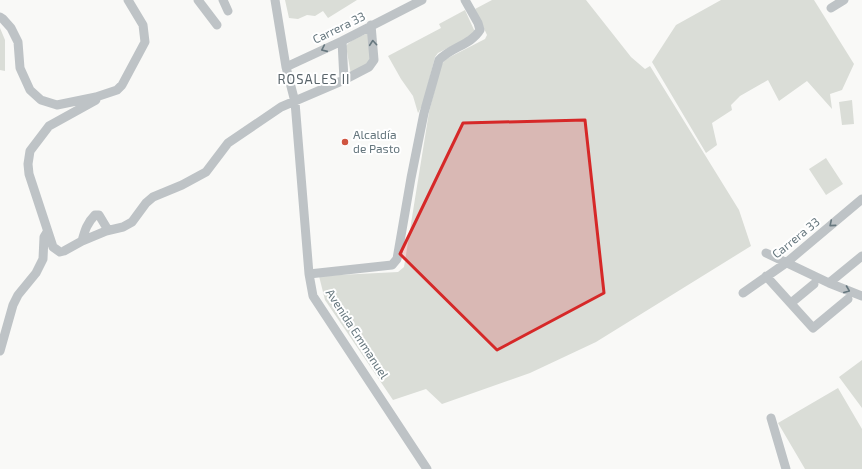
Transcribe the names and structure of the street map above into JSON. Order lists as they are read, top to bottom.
{
  "streets": {
    "street": ["Carrera 33", "Avenida Emmanuel"]
  },
  "crossings": [
    ["Carrera 33", "Avenida Emmanuel"]
  ],
  "districts": ["ROSALES II"],
  "places": ["Alcaldía de Pasto"]
}
